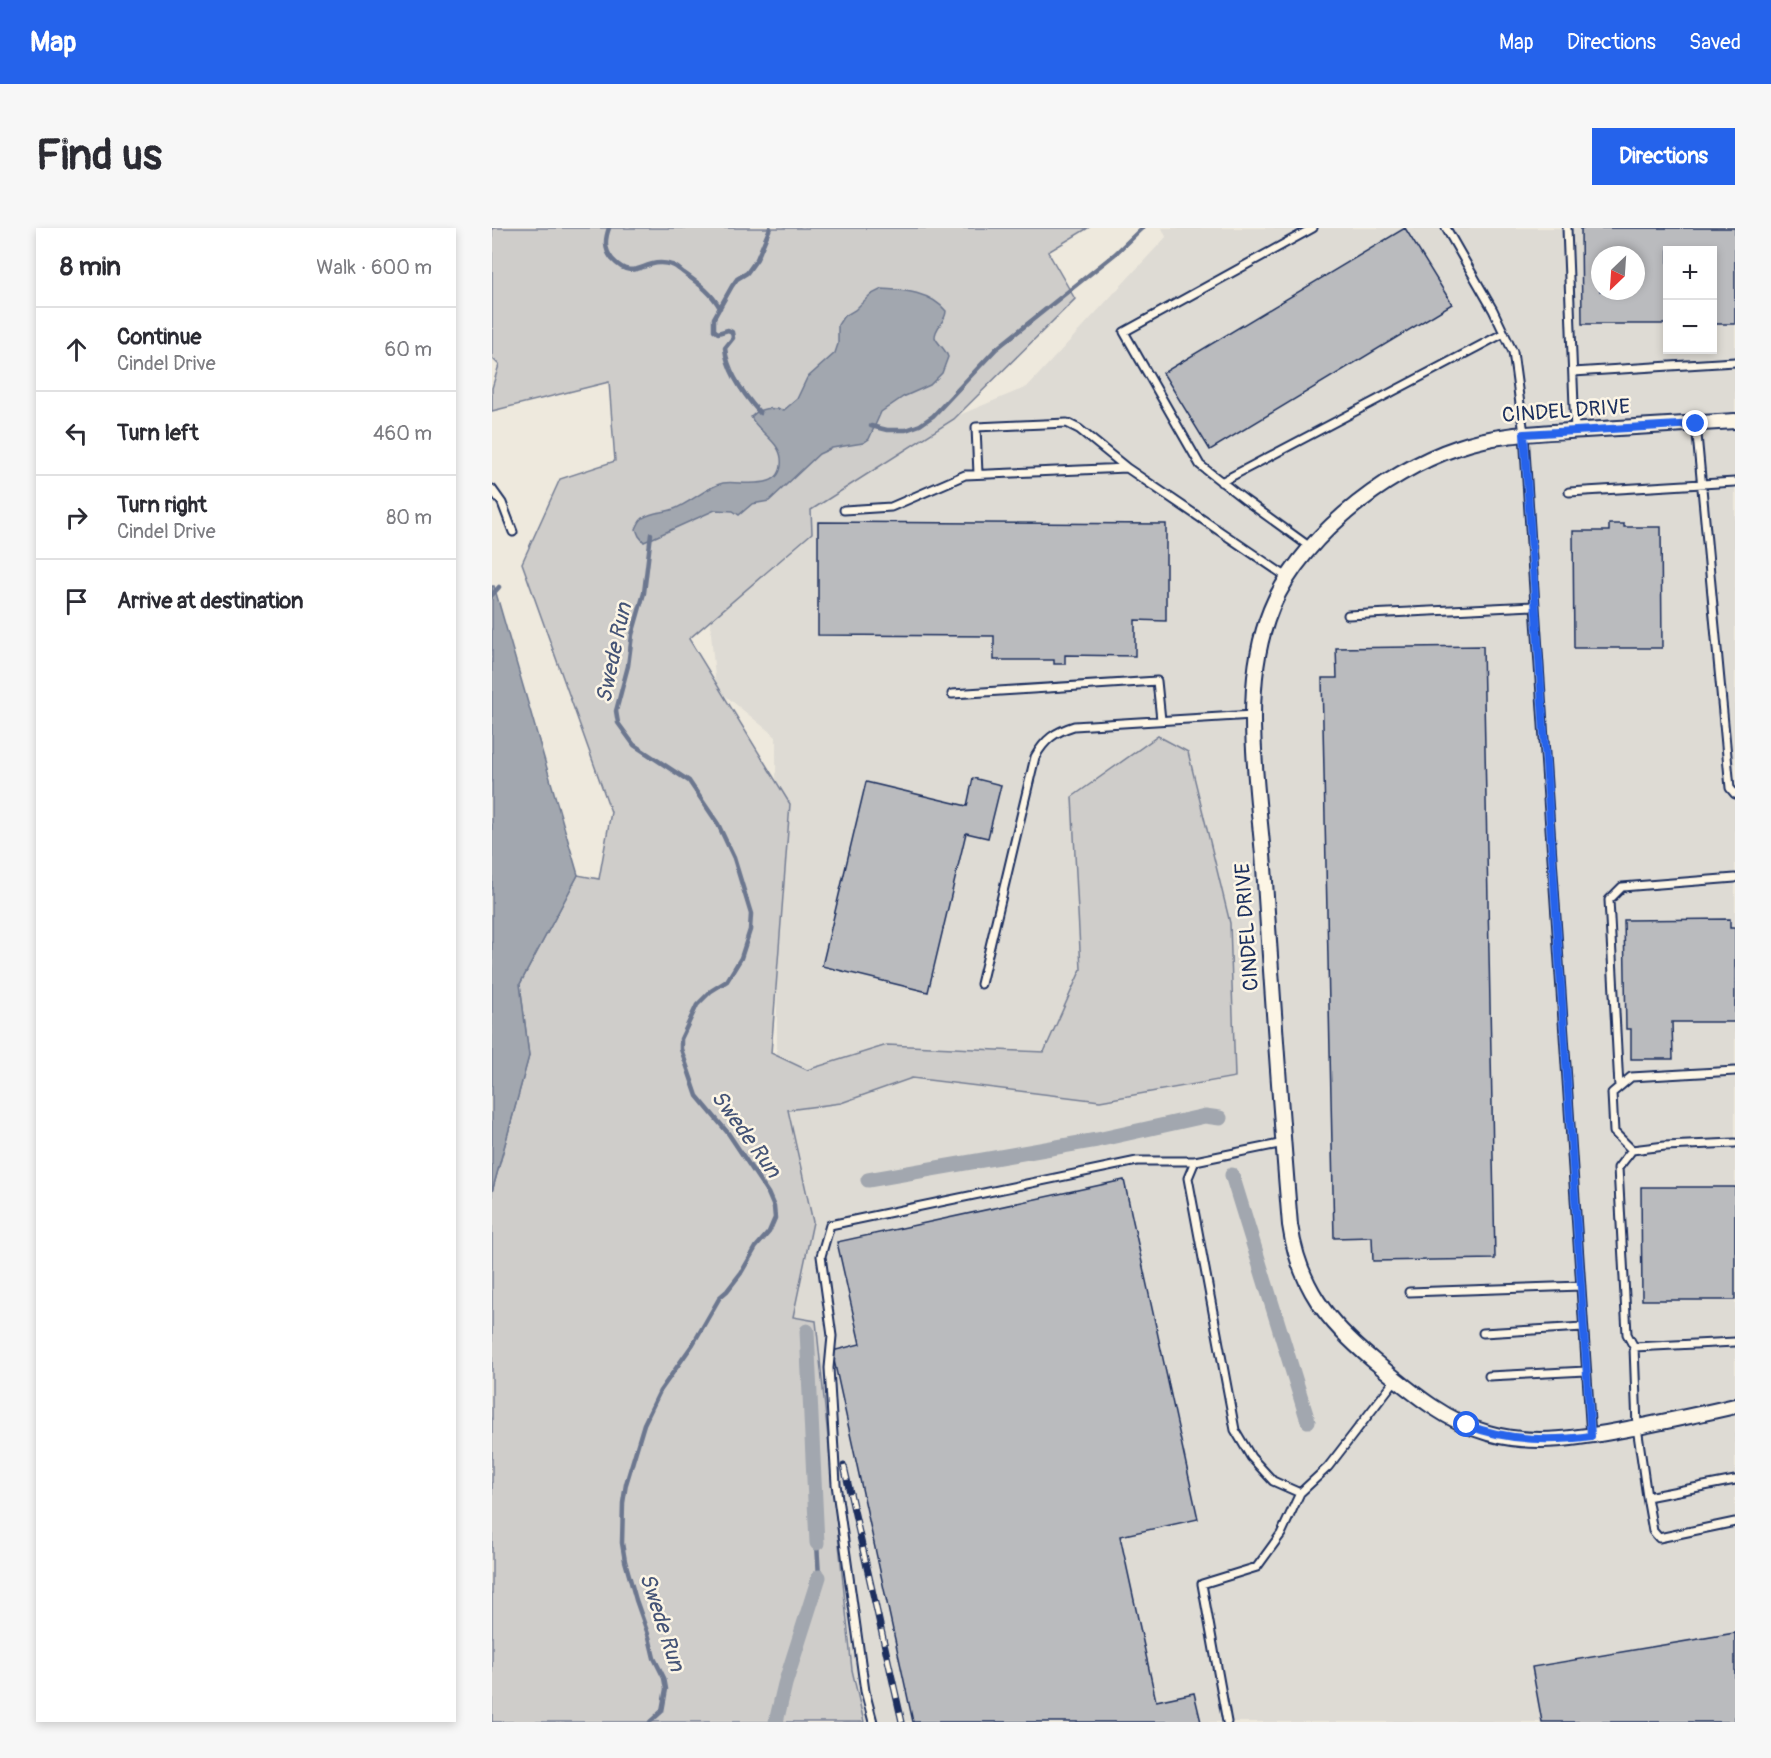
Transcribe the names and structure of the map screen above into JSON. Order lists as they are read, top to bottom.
{
  "streets": {
    "street": ["CINDEL DRIVE"]
  },
  "water": ["Swede Run"],
  "north": "bottom left",
  "page": {
    "header": "Map",
    "nav": ["Map", "Directions", "Saved"],
    "buttons": "Directions",
    "title": "Find us",
    "heading": ["8 min", "Walk · 600 m"],
    "map_buttons": ["+", "−"],
    "list": [
      ["Continue", "Cindel Drive", "60 m"],
      ["Turn left", "460 m"],
      ["Turn right", "Cindel Drive", "80 m"],
      "Arrive at destination"
    ]
  }
}
